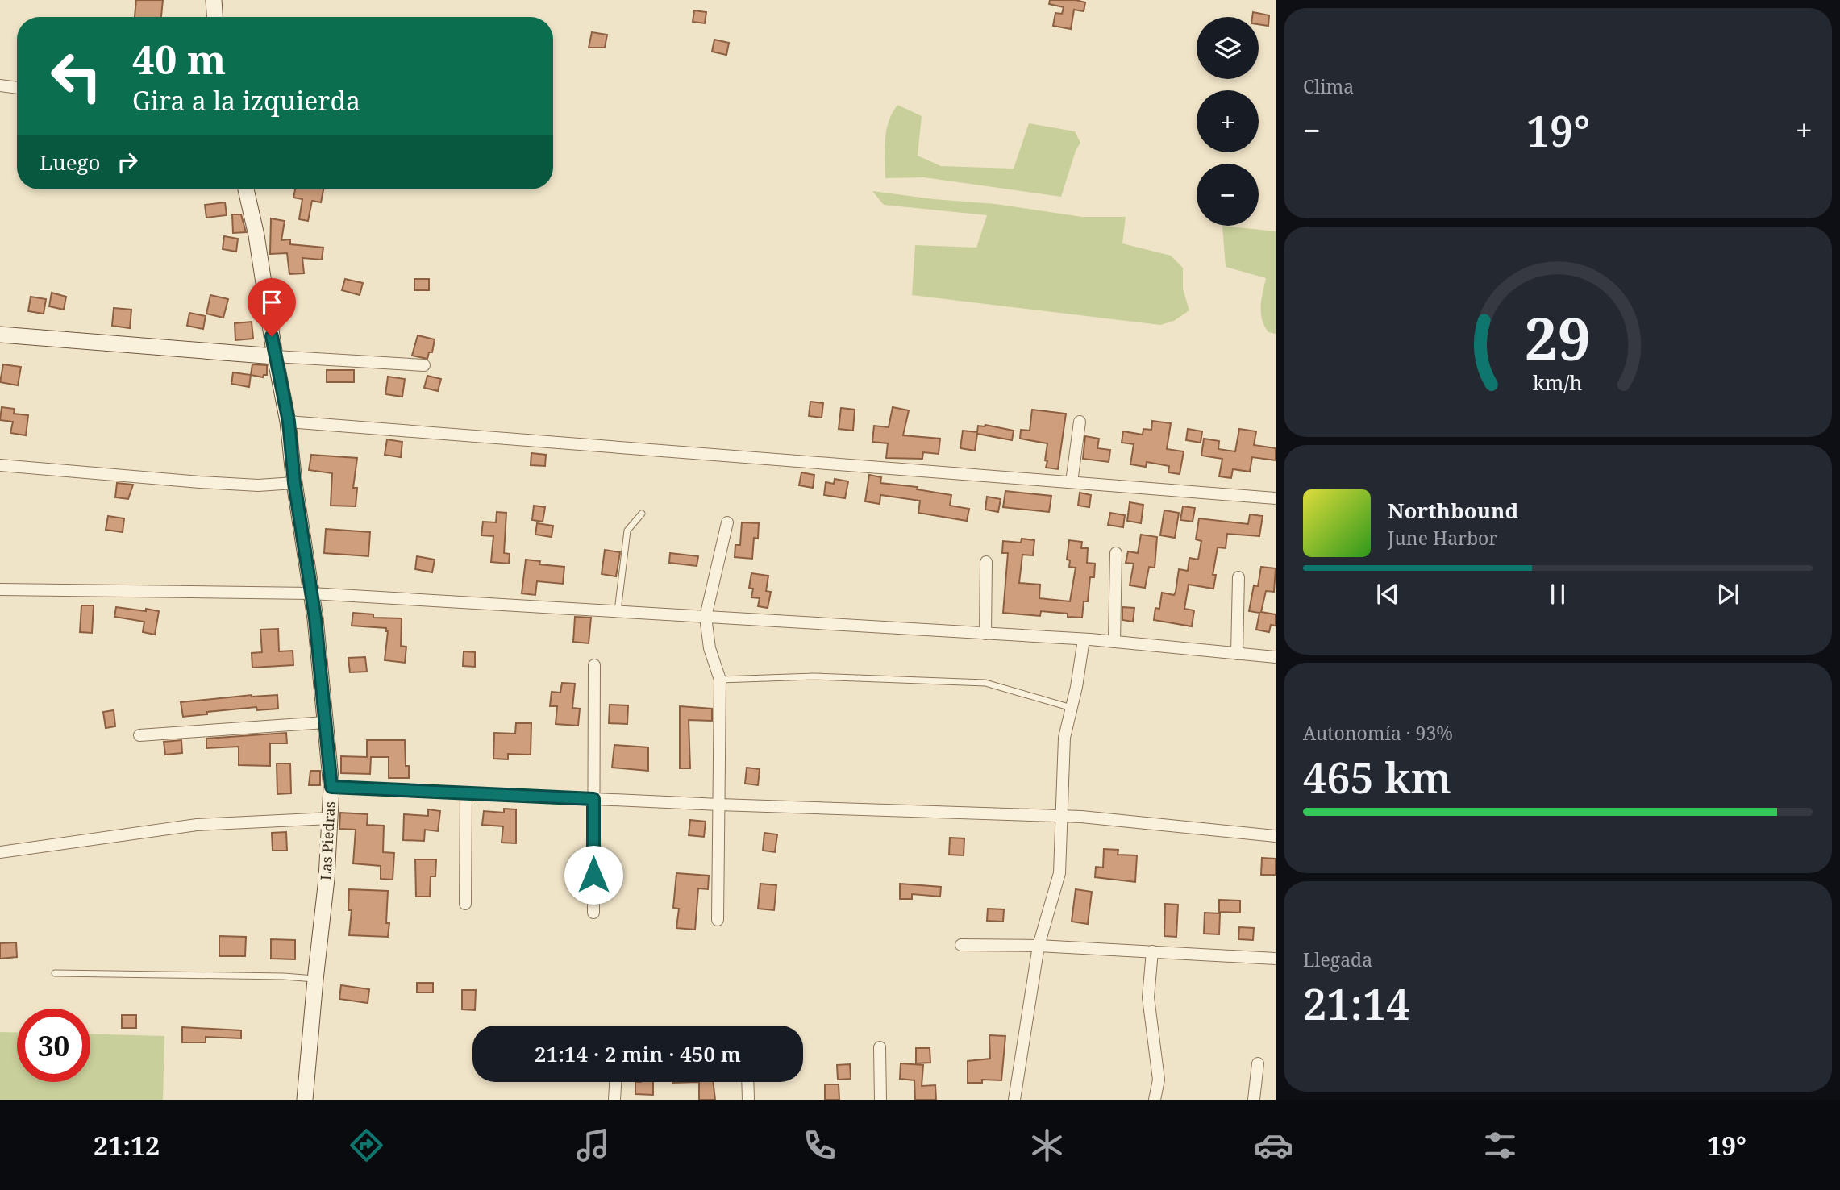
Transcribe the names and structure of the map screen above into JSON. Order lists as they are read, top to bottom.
{
  "streets": {
    "street": ["Las Piedras"]
  },
  "page": {
    "tile": [
      "Clima",
      ["Autonomía · 93%", "465 km"],
      ["Llegada", "21:14"]
    ],
    "map_buttons": ["+", "−"],
    "turn": ["40 m", "Gira a la izquierda"],
    "heat": ["−", "19°", "+"],
    "then": "Luego",
    "song": ["Northbound", "June Harbor"],
    "limit": "30",
    "trip": "21:14 · 2 min · 450 m",
    "tabs": ["21:12", "19°"],
    "gauge": ["29", "km/h"]
  }
}
